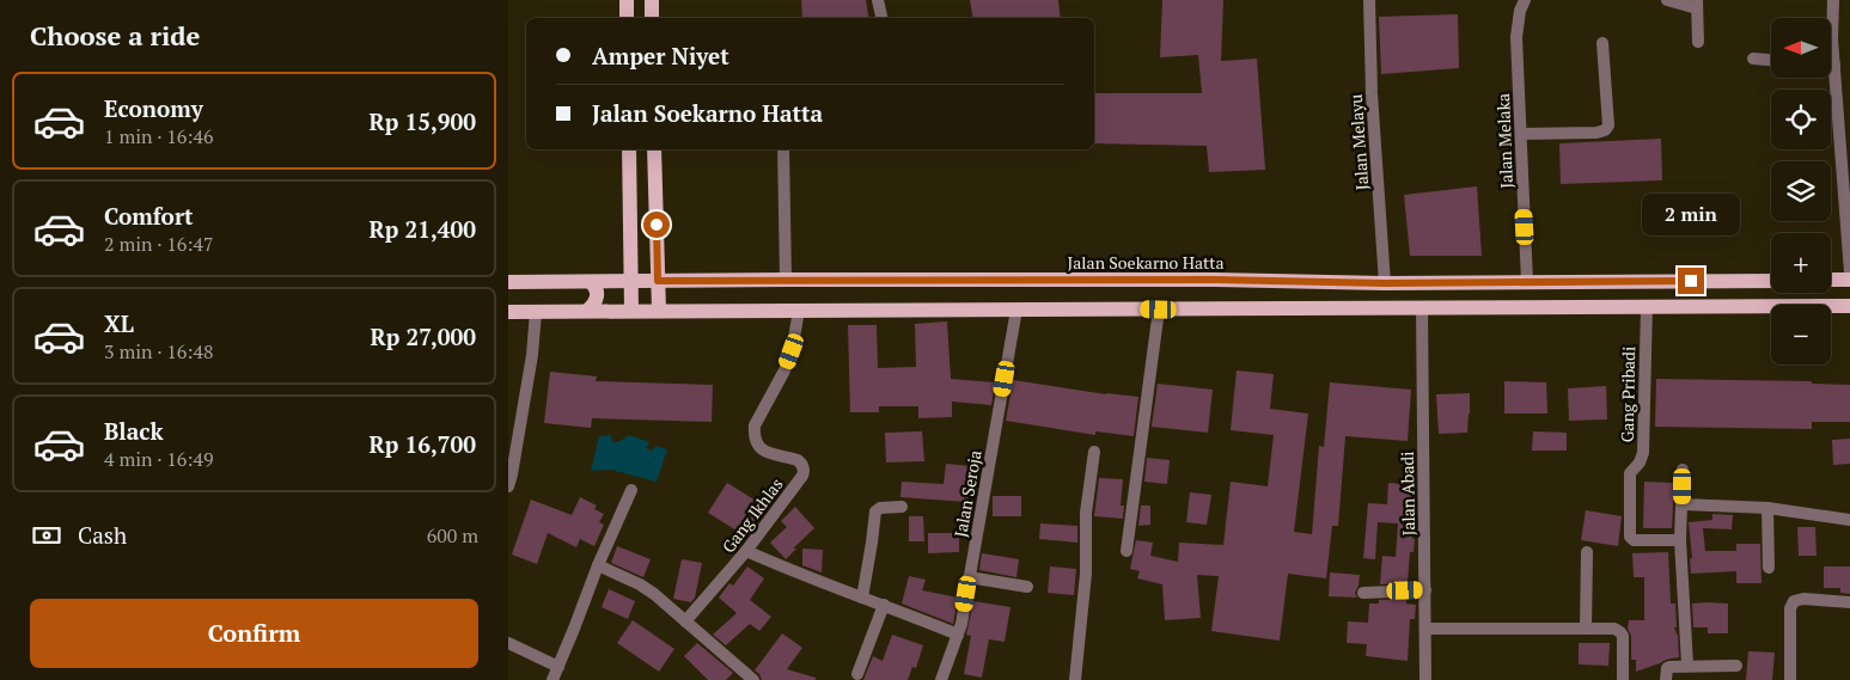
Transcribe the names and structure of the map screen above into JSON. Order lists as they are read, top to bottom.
{
  "streets": {
    "main road": ["Jalan Soekarno Hatta"],
    "street": [
      "Jalan Melaka",
      "Jalan Melayu",
      "Gang Pribadi",
      "Jalan Seroja",
      "Jalan Abadi",
      "Gang Ikhlas"
    ]
  },
  "crossings": [
    ["Jalan Melaka", "Jalan Soekarno Hatta"],
    ["Jalan Melayu", "Jalan Soekarno Hatta"]
  ],
  "north": "left",
  "page": {
    "heading": "Choose a ride",
    "map_buttons": ["+", "−"],
    "banner": ["Amper Niyet", "Jalan Soekarno Hatta"],
    "list": [
      {
        "name": "Economy",
        "note": "1 min · 16:46",
        "value": "Rp 15,900"
      },
      {
        "name": "Comfort",
        "note": "2 min · 16:47",
        "value": "Rp 21,400"
      },
      {
        "name": "XL",
        "note": "3 min · 16:48",
        "value": "Rp 27,000"
      },
      {
        "name": "Black",
        "note": "4 min · 16:49",
        "value": "Rp 16,700"
      }
    ],
    "bubble": "2 min",
    "pay": ["Cash", "600 m"],
    "buttons": "Confirm"
  }
}
